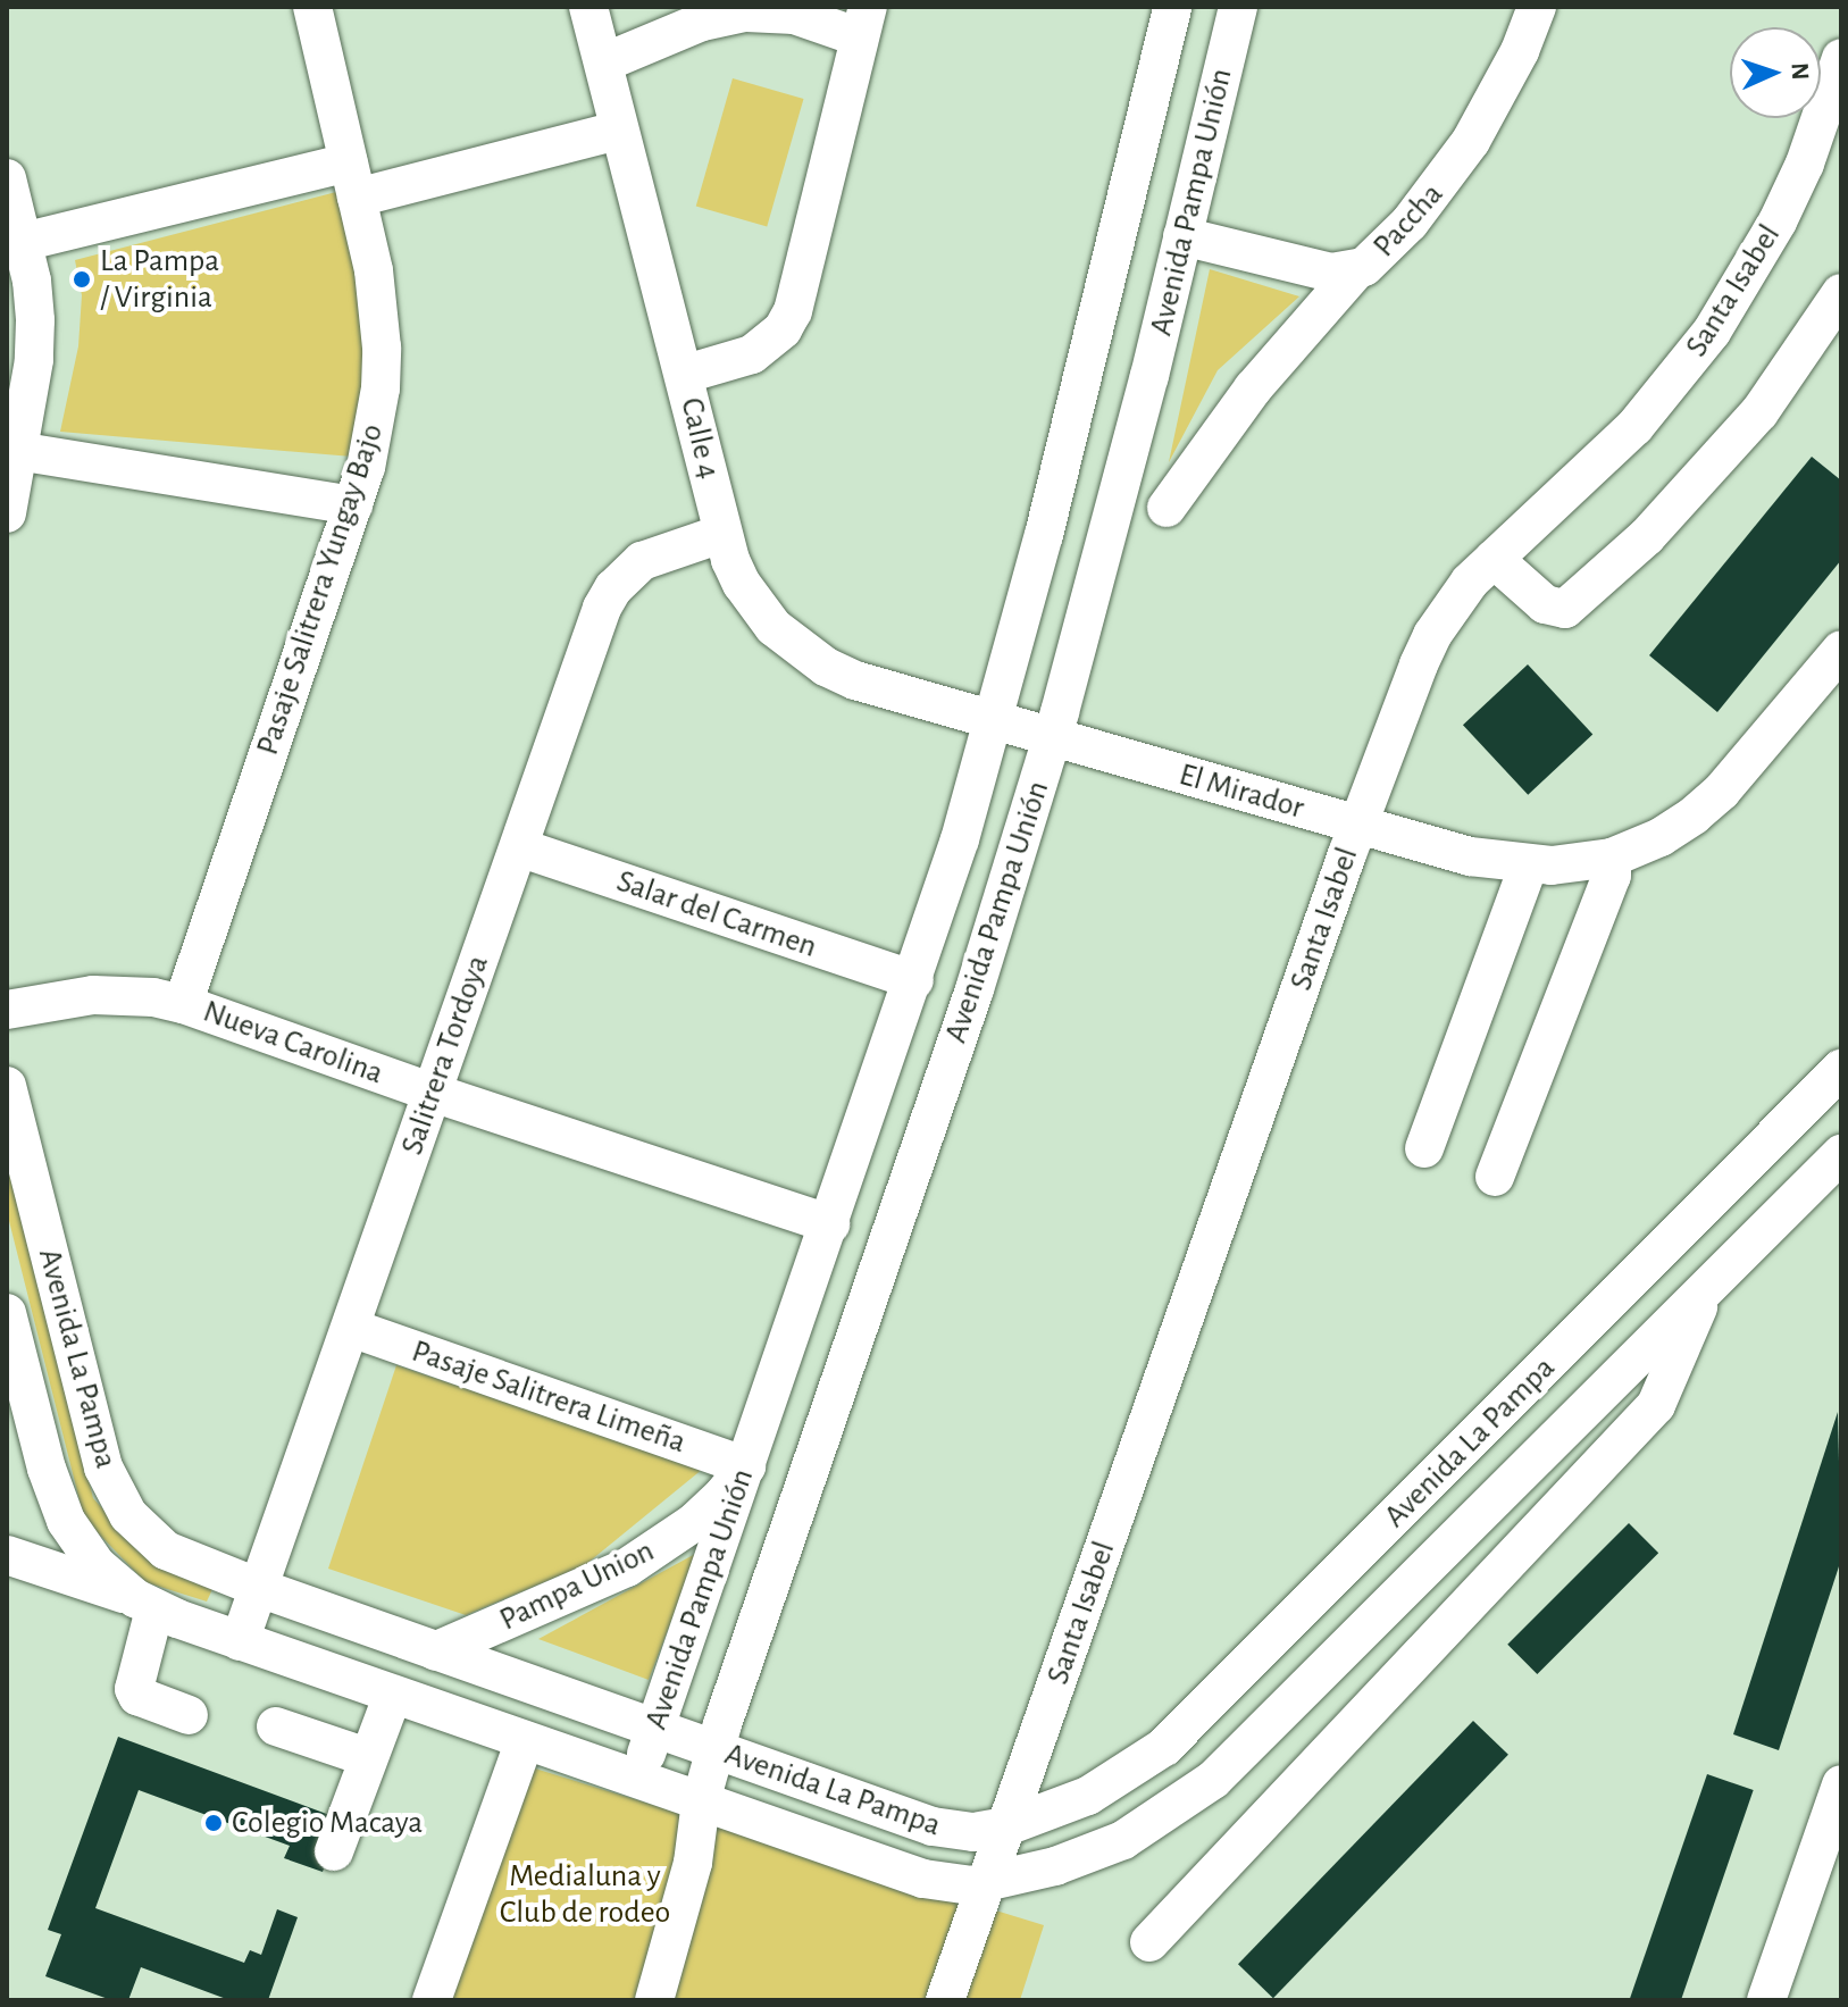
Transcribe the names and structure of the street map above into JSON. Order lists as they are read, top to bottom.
{
  "streets": {
    "street": [
      "Avenida Pampa Unión",
      "Paccha",
      "Santa Isabel",
      "Calle 4",
      "Pasaje Salitrera Yungay Bajo",
      "El Mirador",
      "Salar del Carmen",
      "Nueva Carolina",
      "Salitrera Tordoya",
      "Avenida La Pampa",
      "Pasaje Salitrera Limeña",
      "Pampa Union"
    ]
  },
  "crossings": [
    ["Avenida Pampa Unión", "Paccha"],
    ["Avenida Pampa Unión", "Calle 4"],
    ["Avenida Pampa Unión", "El Mirador"],
    ["Avenida Pampa Unión", "Salar del Carmen"],
    ["Avenida Pampa Unión", "Nueva Carolina"],
    ["Avenida Pampa Unión", "Avenida La Pampa"],
    ["Avenida Pampa Unión", "Pasaje Salitrera Limeña"],
    ["Avenida Pampa Unión", "Pampa Union"],
    ["Santa Isabel", "El Mirador"],
    ["Santa Isabel", "Avenida La Pampa"],
    ["Calle 4", "El Mirador"],
    ["Calle 4", "Salitrera Tordoya"],
    ["Pasaje Salitrera Yungay Bajo", "Nueva Carolina"],
    ["Salar del Carmen", "Salitrera Tordoya"],
    ["Nueva Carolina", "Salitrera Tordoya"],
    ["Salitrera Tordoya", "Avenida La Pampa"],
    ["Salitrera Tordoya", "Pasaje Salitrera Limeña"],
    ["Avenida La Pampa", "Pampa Union"],
    ["Pasaje Salitrera Limeña", "Pampa Union"]
  ],
  "parks": ["Medialuna y Club de rodeo"],
  "places": ["La Pampa / Virginia", "Colegio Macaya"],
  "north": "right"
}
